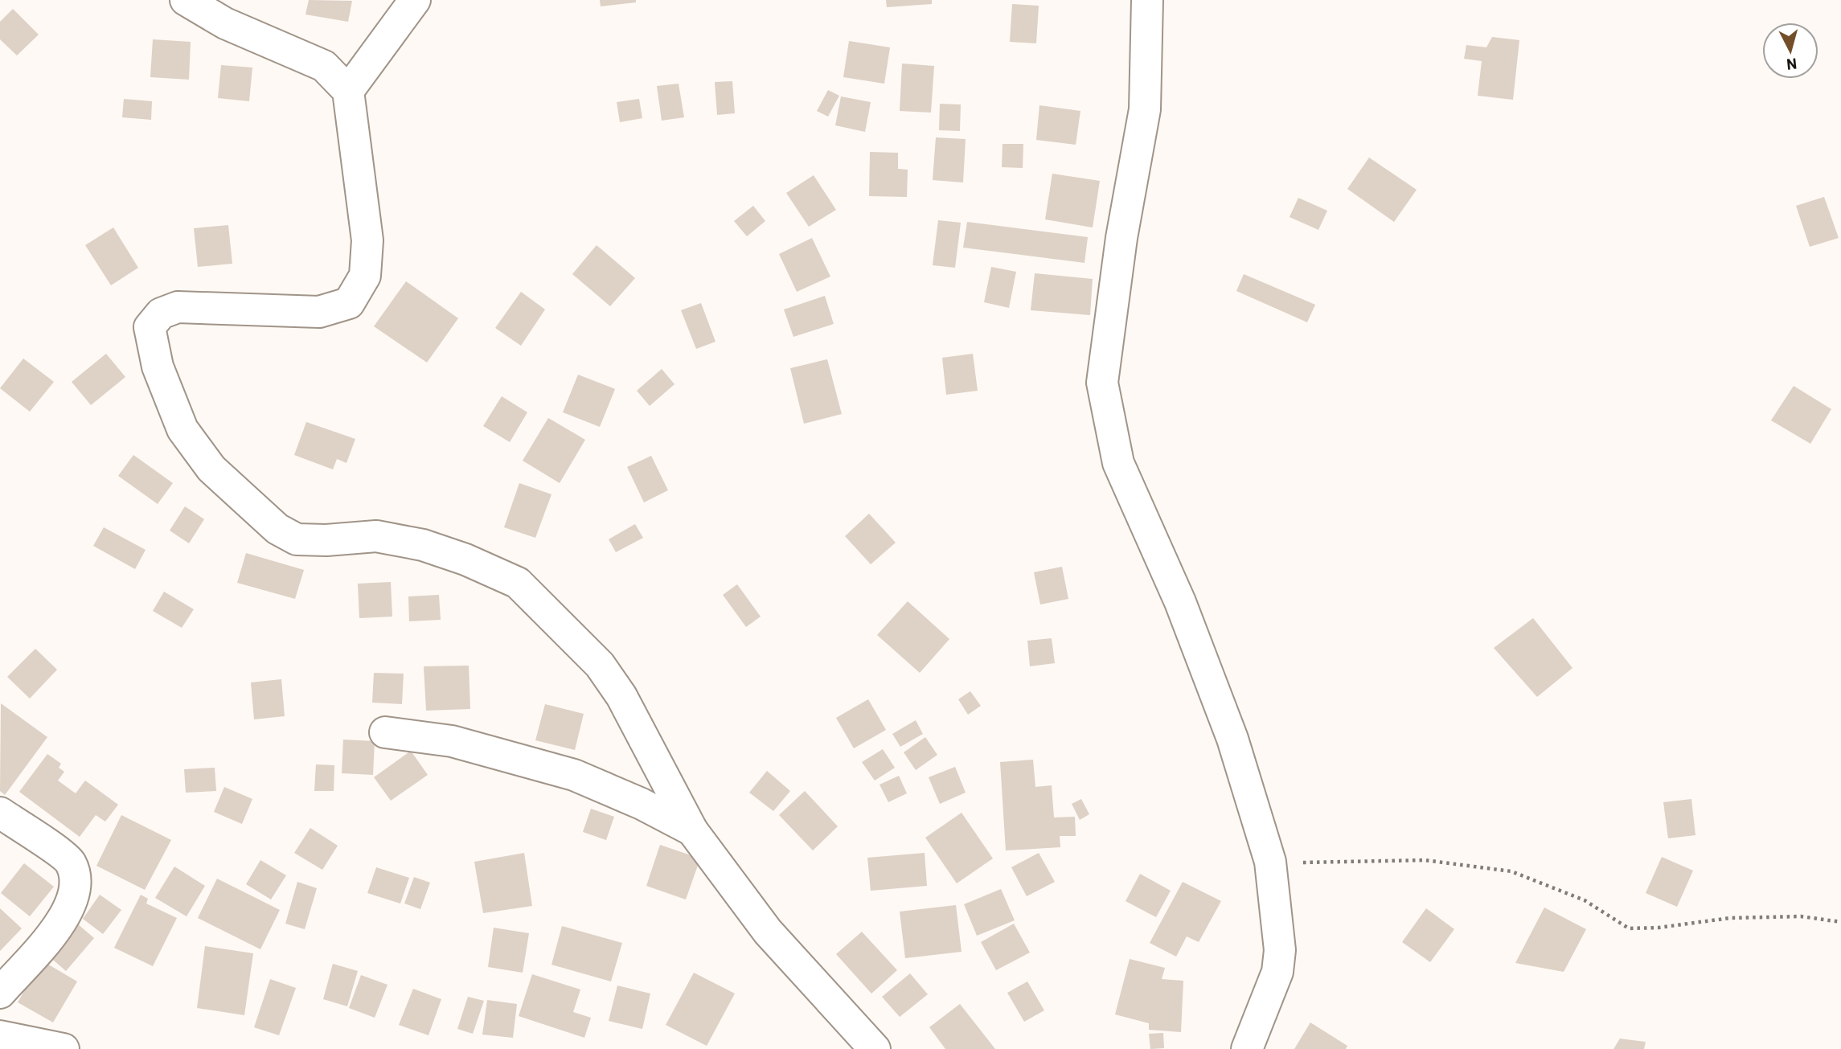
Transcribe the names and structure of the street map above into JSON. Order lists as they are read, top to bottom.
{
  "north": "bottom"
}
